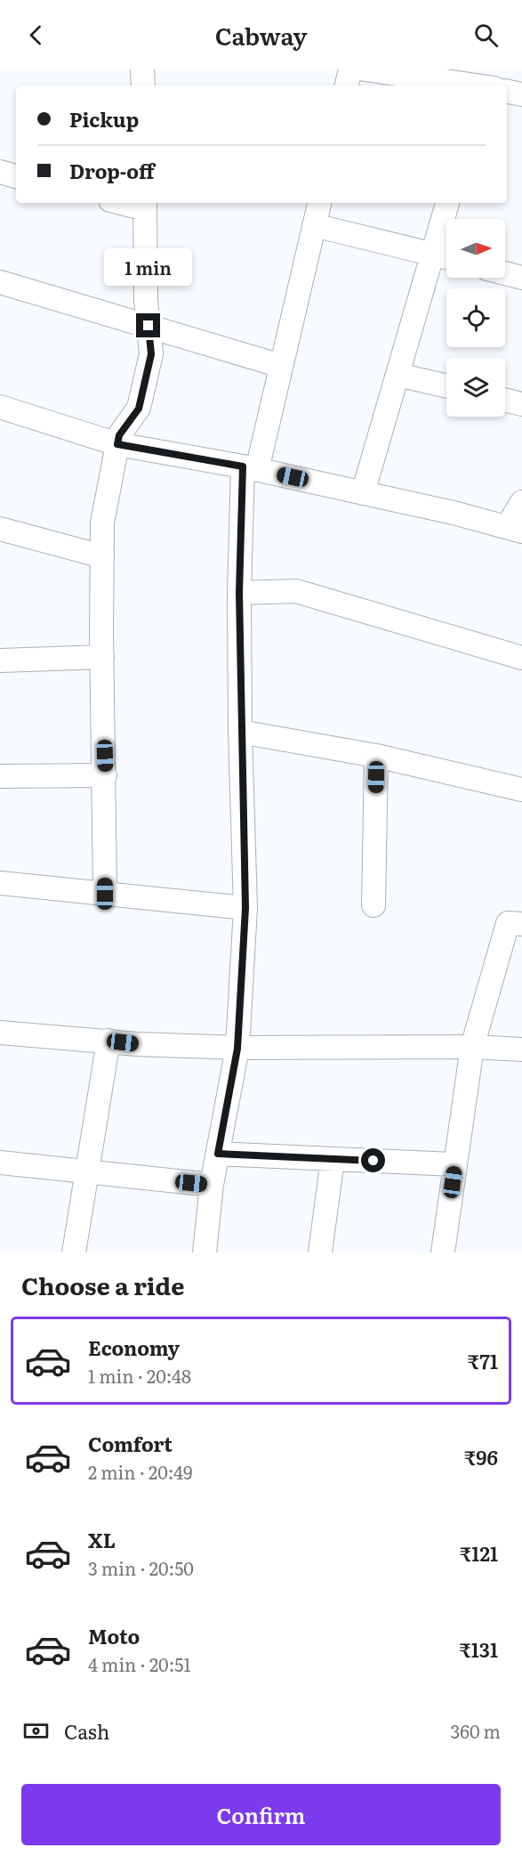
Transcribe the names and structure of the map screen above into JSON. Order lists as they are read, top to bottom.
{
  "north": "right",
  "page": {
    "header": "Cabway",
    "banner": ["Pickup", "Drop-off"],
    "bubble": "1 min",
    "heading": "Choose a ride",
    "list": [
      {
        "name": "Economy",
        "note": "1 min · 20:48",
        "value": "₹71"
      },
      {
        "name": "Comfort",
        "note": "2 min · 20:49",
        "value": "₹96"
      },
      {
        "name": "XL",
        "note": "3 min · 20:50",
        "value": "₹121"
      },
      {
        "name": "Moto",
        "note": "4 min · 20:51",
        "value": "₹131"
      }
    ],
    "pay": ["Cash", "360 m"],
    "buttons": "Confirm"
  }
}
